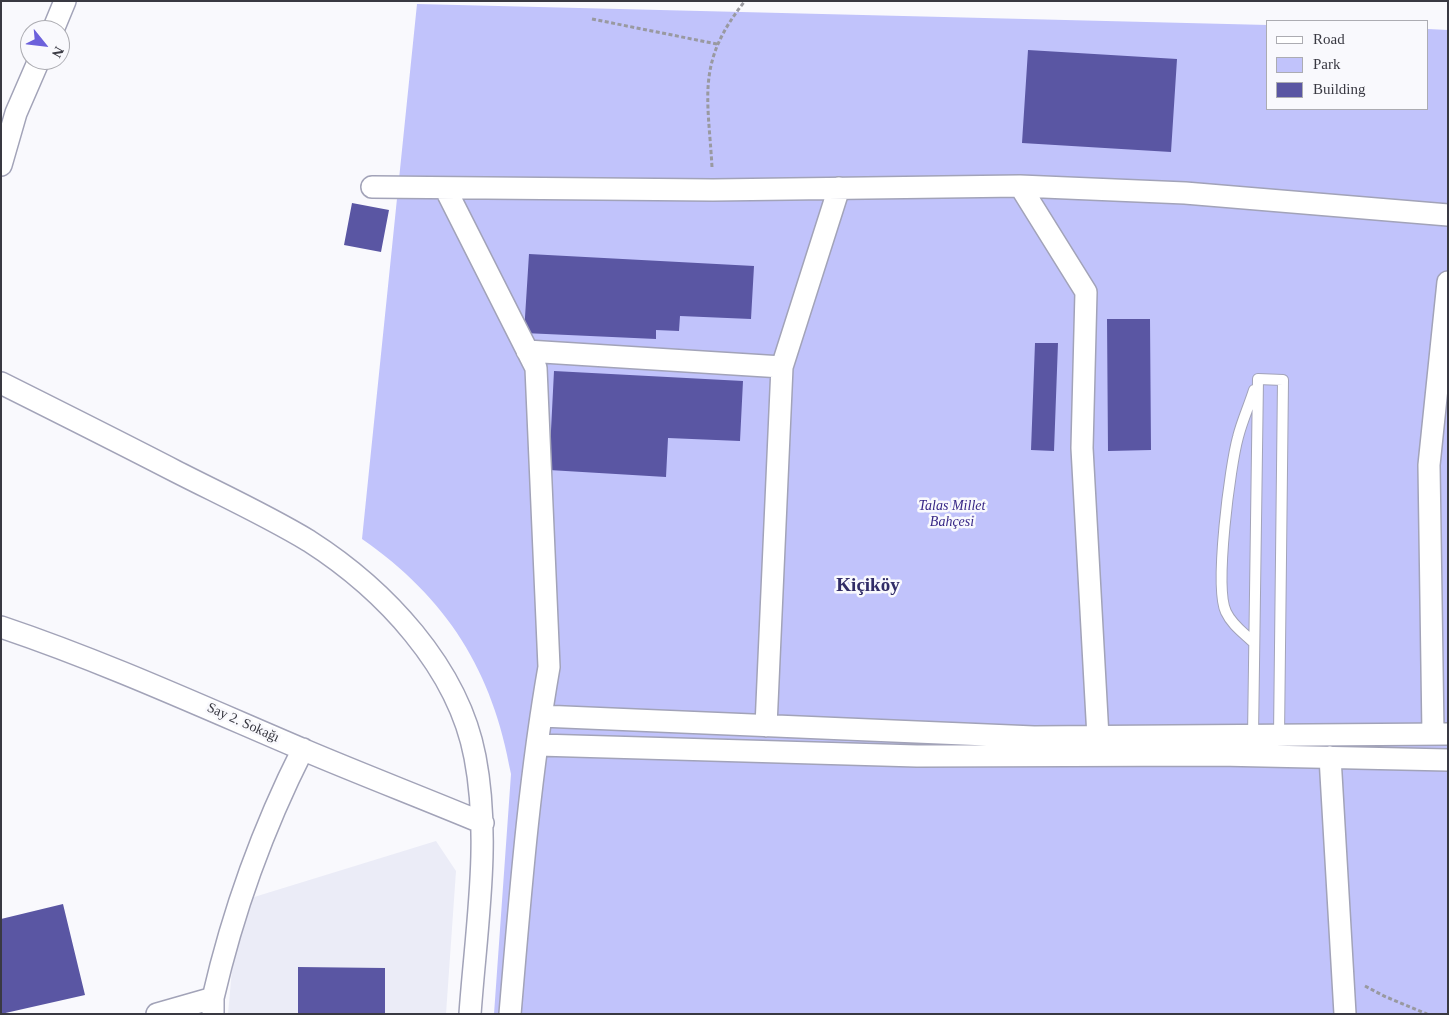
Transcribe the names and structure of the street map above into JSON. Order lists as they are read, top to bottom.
{
  "streets": {
    "street": ["Say 2. Sokağı"]
  },
  "districts": ["Kiçiköy"],
  "parks": ["Talas Millet Bahçesi"],
  "legend": ["Road", "Park", "Building"],
  "north": "bottom right"
}
